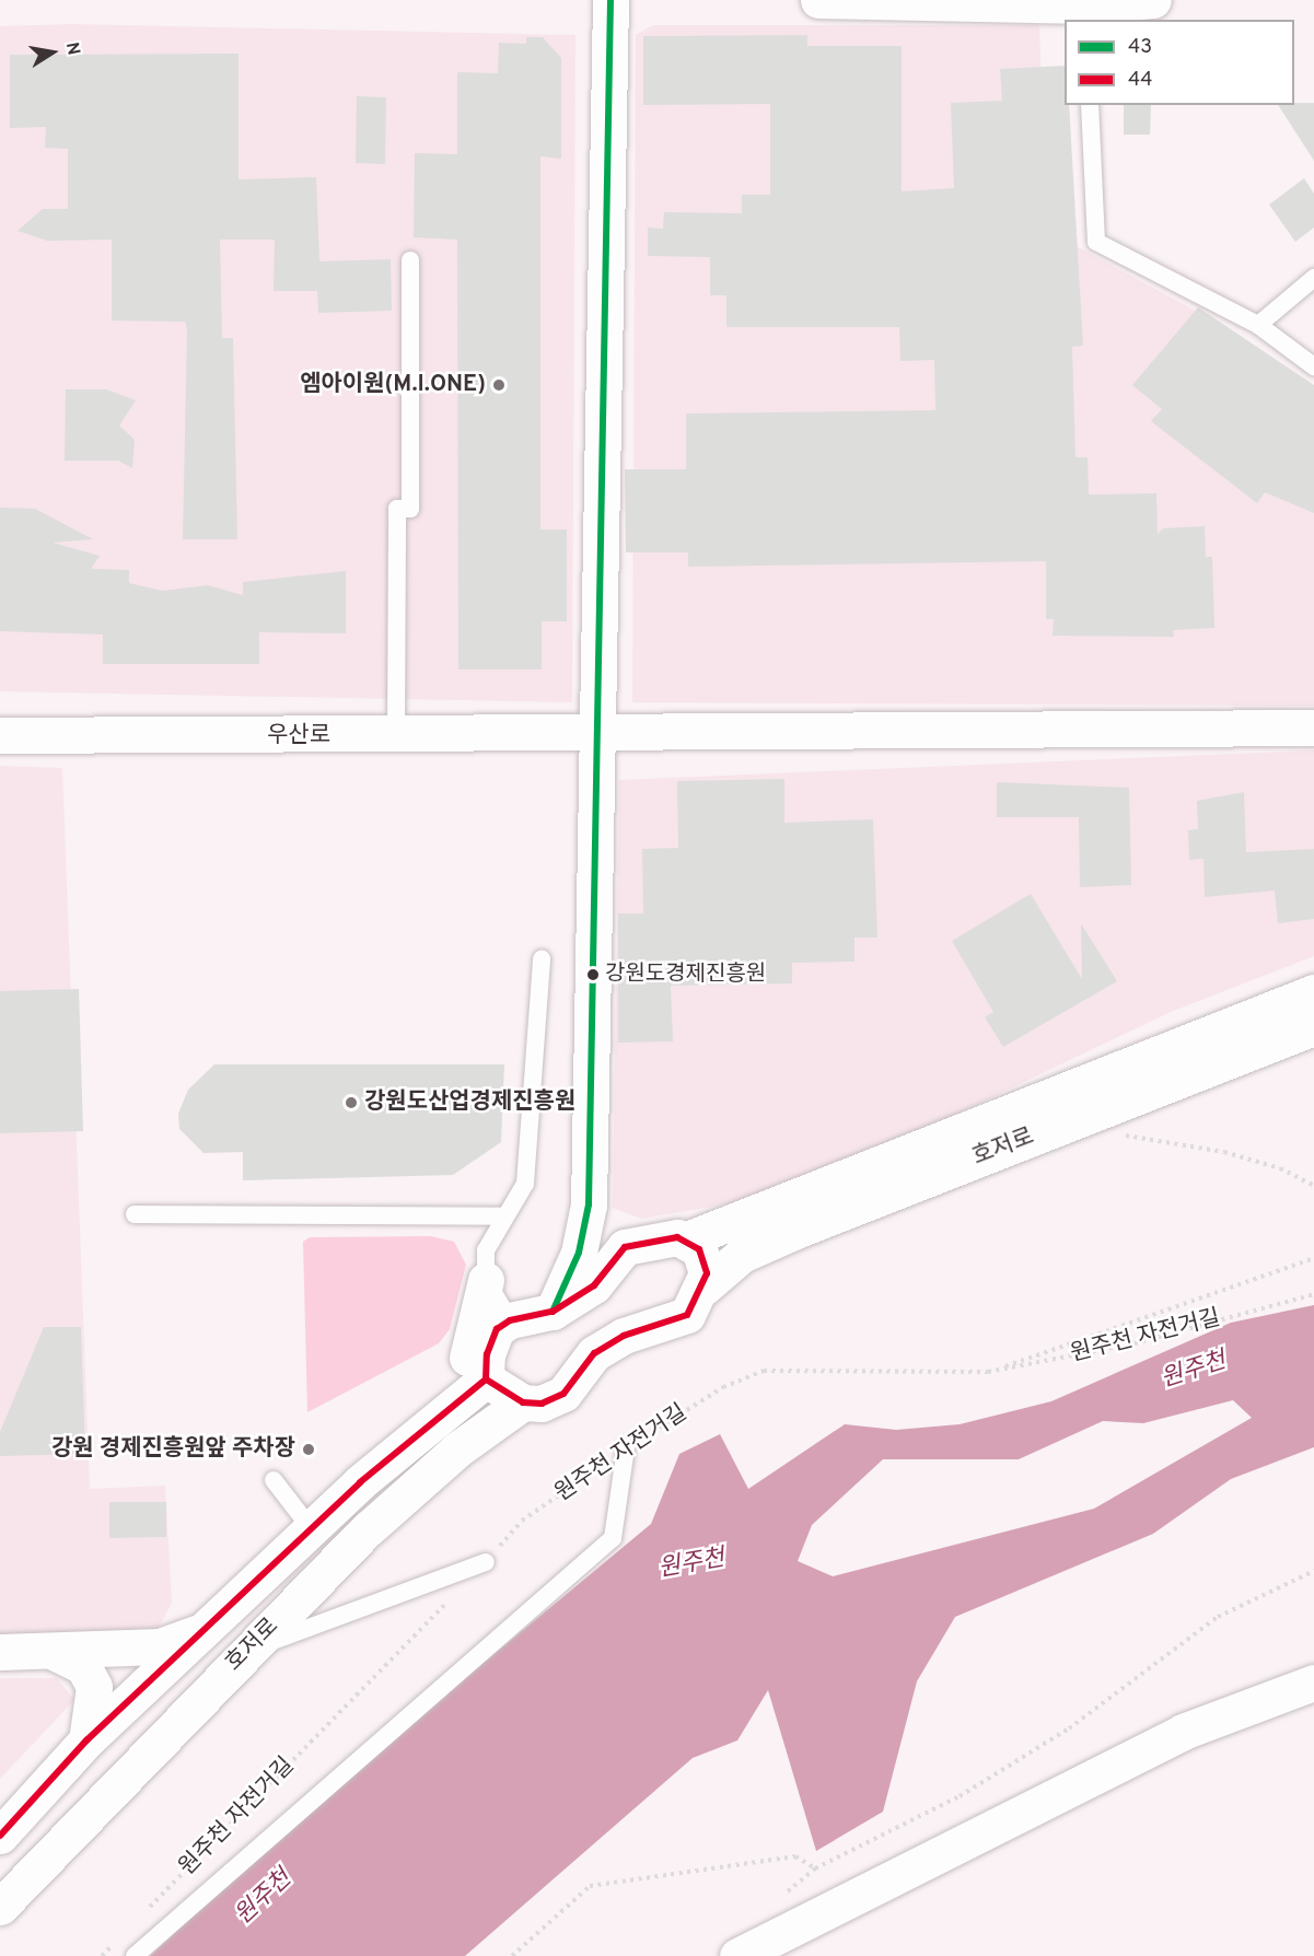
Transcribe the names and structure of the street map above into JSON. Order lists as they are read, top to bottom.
{
  "streets": {
    "street": ["우산로", "호저로"],
    "path": ["원주천 자전거길"]
  },
  "water": ["원주천"],
  "places": [
    "엠아이원(M.I.ONE)",
    "강원도경제진흥원",
    "강원도산업경제진흥원",
    "강원 경제진흥원앞 주차장"
  ],
  "lines": ["transit line 43", "transit line 44"],
  "legend": ["43", "44"],
  "north": "right"
}
